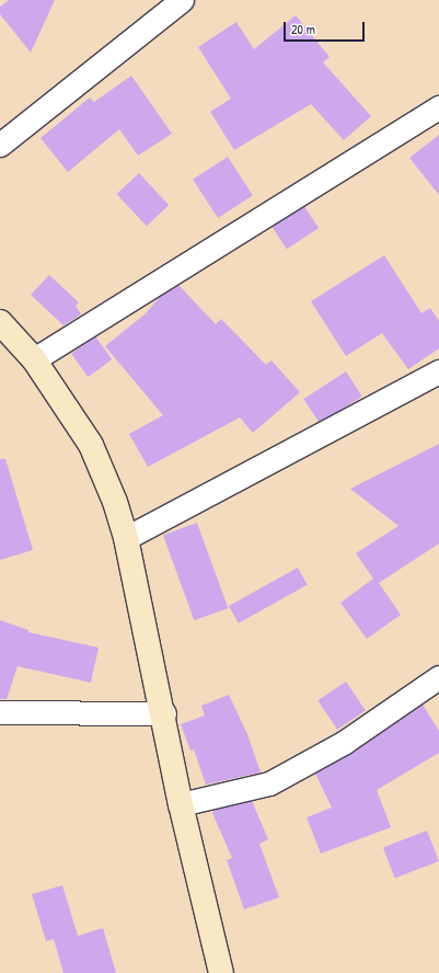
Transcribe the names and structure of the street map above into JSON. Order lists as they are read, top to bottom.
{
  "scale_bar": "20 m"
}
